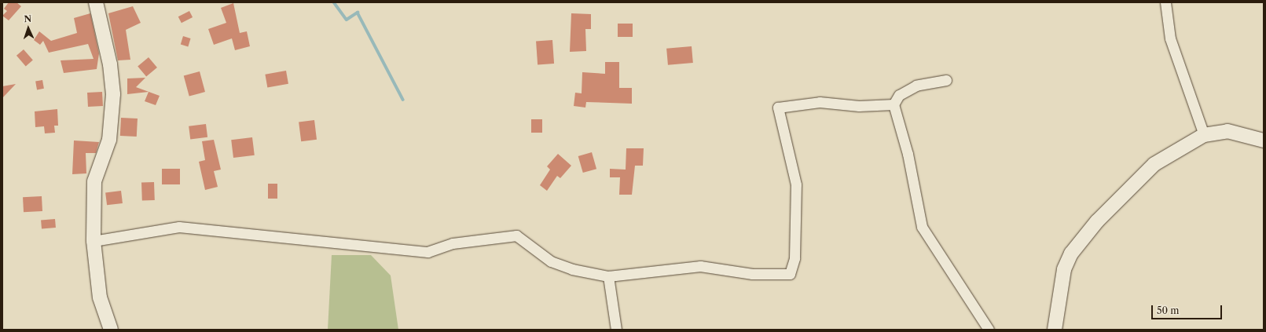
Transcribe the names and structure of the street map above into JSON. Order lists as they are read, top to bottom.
{
  "scale_bar": "50 m",
  "north": "top"
}
